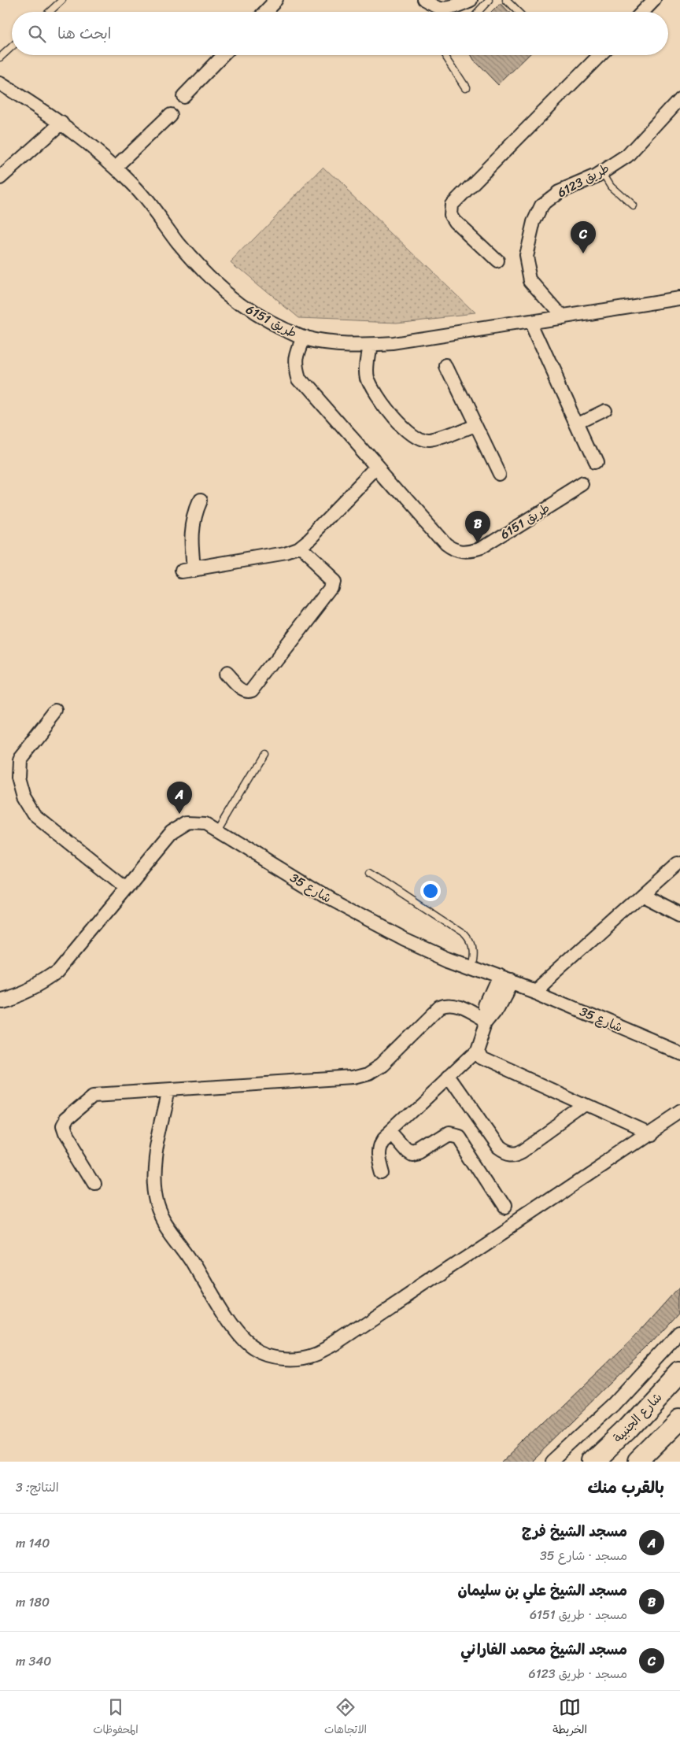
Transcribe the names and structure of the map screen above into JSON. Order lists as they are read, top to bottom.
{
  "streets": {
    "main road": ["شارع الجنبية"],
    "street": ["طريق 6123", "طريق 6151", "شارع 35"]
  },
  "page": {
    "search": "ابحث هنا",
    "pins": ["C", "B", "A"],
    "heading": ["بالقرب منك", "النتائج: 3"],
    "list": [
      {
        "mark": "A",
        "name": "مسجد الشيخ فرج",
        "note": "مسجد · شارع 35",
        "value": "140 m"
      },
      {
        "mark": "B",
        "name": "مسجد الشيخ علي بن سليمان",
        "note": "مسجد · طريق 6151",
        "value": "180 m"
      },
      {
        "mark": "C",
        "name": "مسجد الشيخ محمد الفاراني",
        "note": "مسجد · طريق 6123",
        "value": "340 m"
      }
    ],
    "nav": ["الخريطة", "الاتجاهات", "المحفوظات"]
  }
}
